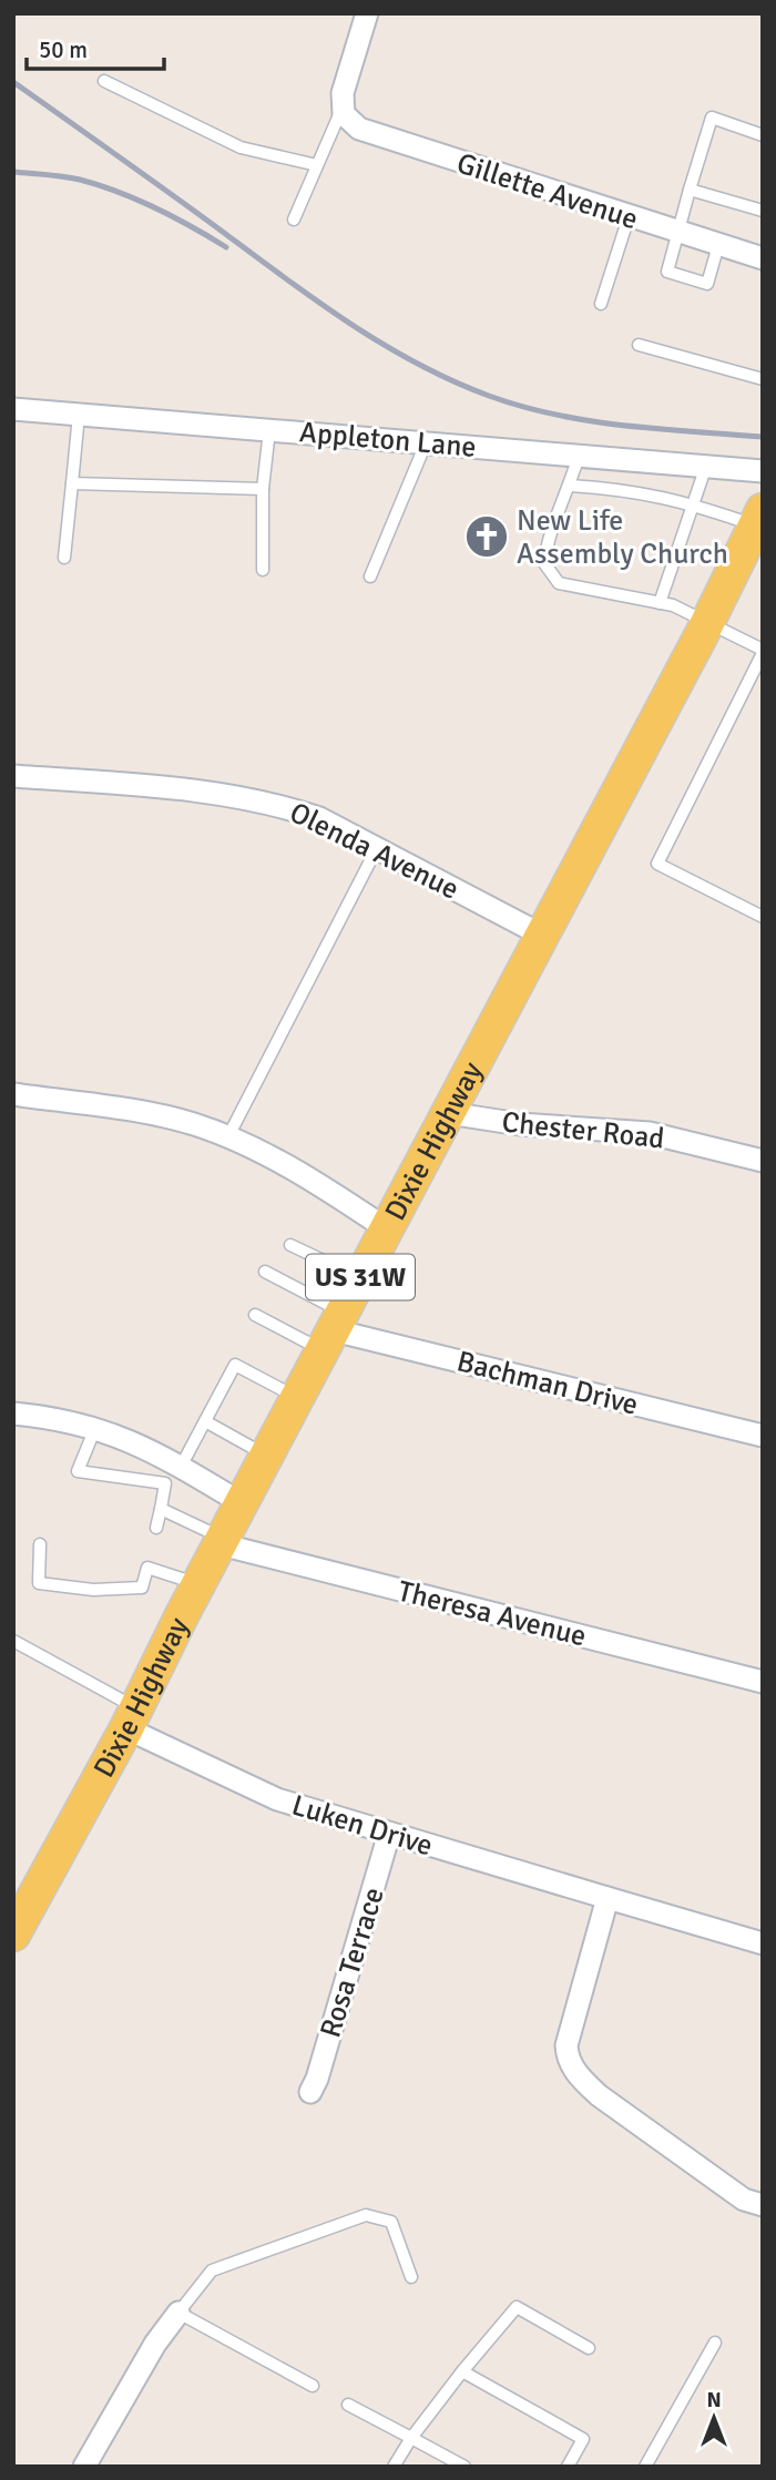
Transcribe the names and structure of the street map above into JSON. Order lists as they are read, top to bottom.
{
  "streets": {
    "main road": ["Dixie Highway", "US 31W"],
    "street": [
      "Gillette Avenue",
      "Appleton Lane",
      "Olenda Avenue",
      "Chester Road",
      "Bachman Drive",
      "Theresa Avenue",
      "Luken Drive",
      "Rosa Terrace"
    ]
  },
  "crossings": [
    ["Olenda Avenue", "Dixie Highway"],
    ["Chester Road", "Dixie Highway"],
    ["Dixie Highway", "Bachman Drive"],
    ["Dixie Highway", "Theresa Avenue"],
    ["Dixie Highway", "Luken Drive"],
    ["Luken Drive", "Rosa Terrace"]
  ],
  "places": {
    "church": ["New Life Assembly Church"]
  },
  "scale_bar": "50 m",
  "north": "top"
}
